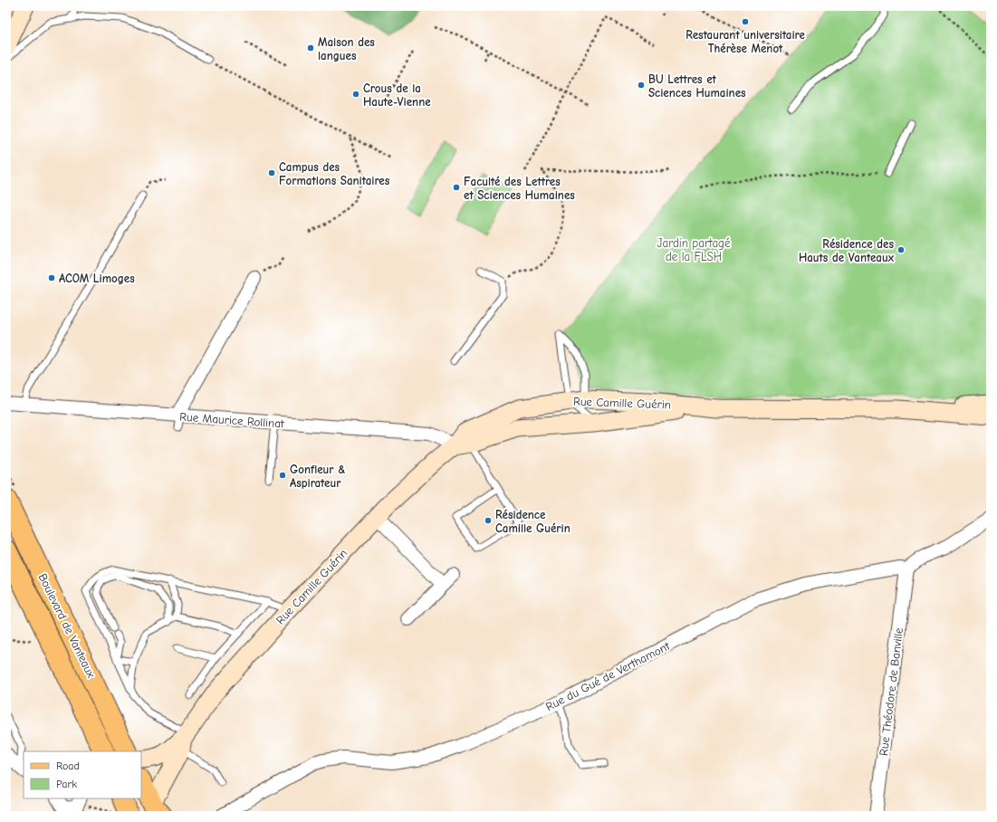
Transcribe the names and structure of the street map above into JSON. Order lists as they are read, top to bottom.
{
  "streets": {
    "main road": ["Rue Camille Guérin", "Boulevard de Vanteaux"],
    "street": ["Rue Maurice Rollinat", "Rue du Gué de Verthamont", "Rue Théodore de Banville"]
  },
  "crossings": [
    ["Rue Camille Guérin", "Rue Maurice Rollinat"],
    ["Rue du Gué de Verthamont", "Rue Théodore de Banville"]
  ],
  "parks": ["Jardin partagé de la FLSH"],
  "places": [
    "Restaurant universitaire Thérèse Menot",
    "Maison des langues",
    "BU Lettres et Sciences Humaines",
    "Crous de la Haute-Vienne",
    "Campus des Formations Sanitaires",
    "Faculté des Lettres et Sciences Humaines",
    "Résidence des Hauts de Vanteaux",
    "ACOM Limoges",
    "Gonfleur & Aspirateur",
    "Résidence Camille Guérin"
  ],
  "legend": ["Road", "Park"]
}
